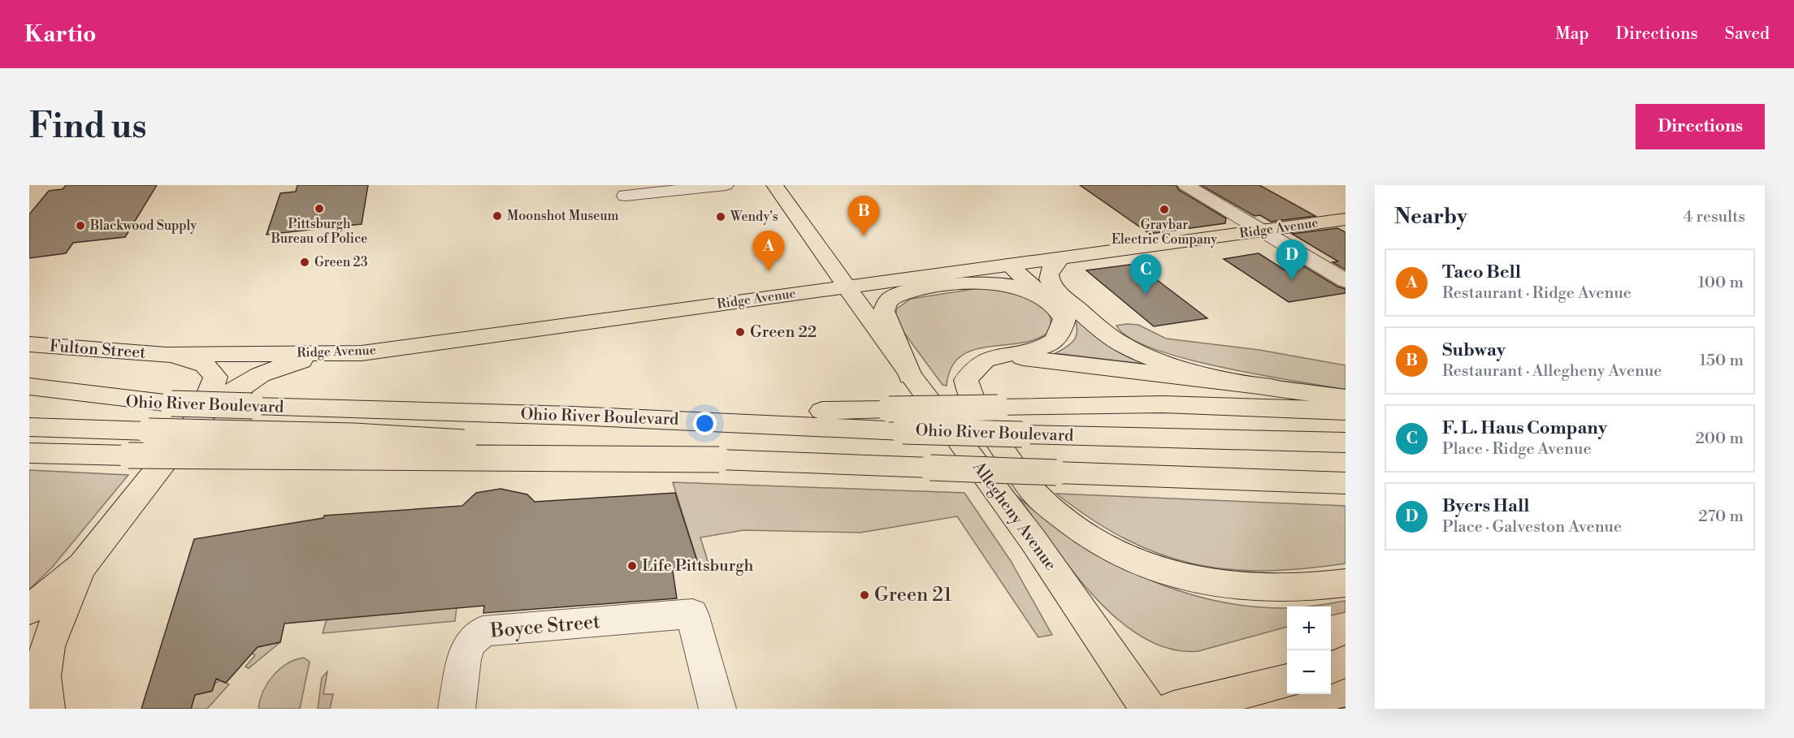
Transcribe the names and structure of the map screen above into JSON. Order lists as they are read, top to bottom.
{
  "streets": {
    "main road": [
      "Ridge Avenue",
      "Fulton Street",
      "Ohio River Boulevard",
      "Allegheny Avenue"
    ],
    "street": ["Boyce Street"]
  },
  "crossings": [
    ["Ridge Avenue", "Fulton Street"],
    ["Ridge Avenue", "Allegheny Avenue"]
  ],
  "places": [
    "Pittsburgh Bureau of Police",
    "Graybar Electric Company",
    "Moonshot Museum",
    "Wendy's",
    "Blackwood Supply",
    "Green 23",
    "Green 22",
    "Life Pittsburgh",
    "Green 21"
  ],
  "page": {
    "header": "Kartio",
    "nav": ["Map", "Directions", "Saved"],
    "buttons": "Directions",
    "title": "Find us",
    "heading": ["Nearby", "4 results"],
    "pins": [
      "B",
      "A",
      "D",
      "C"
    ],
    "list": [
      {
        "mark": "A",
        "name": "Taco Bell",
        "note": "Restaurant · Ridge Avenue",
        "value": "100 m"
      },
      {
        "mark": "B",
        "name": "Subway",
        "note": "Restaurant · Allegheny Avenue",
        "value": "150 m"
      },
      {
        "mark": "C",
        "name": "F. L. Haus Company",
        "note": "Place · Ridge Avenue",
        "value": "200 m"
      },
      {
        "mark": "D",
        "name": "Byers Hall",
        "note": "Place · Galveston Avenue",
        "value": "270 m"
      }
    ],
    "map_buttons": ["+", "−"]
  }
}
